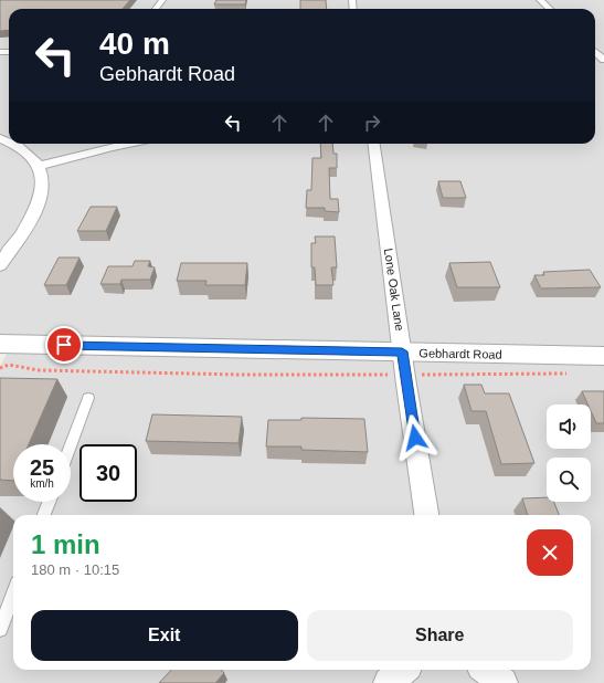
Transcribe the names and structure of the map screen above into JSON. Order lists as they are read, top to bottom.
{
  "streets": {
    "street": ["Lone Oak Lane", "Gebhardt Road"]
  },
  "crossings": [
    ["Lone Oak Lane", "Gebhardt Road"]
  ],
  "page": {
    "turn": ["40 m", "Gebhardt Road"],
    "speed": "25 km/h",
    "limit": "30",
    "heading": ["1 min", "180 m · 10:15"],
    "buttons": ["Exit", "Share"]
  }
}
